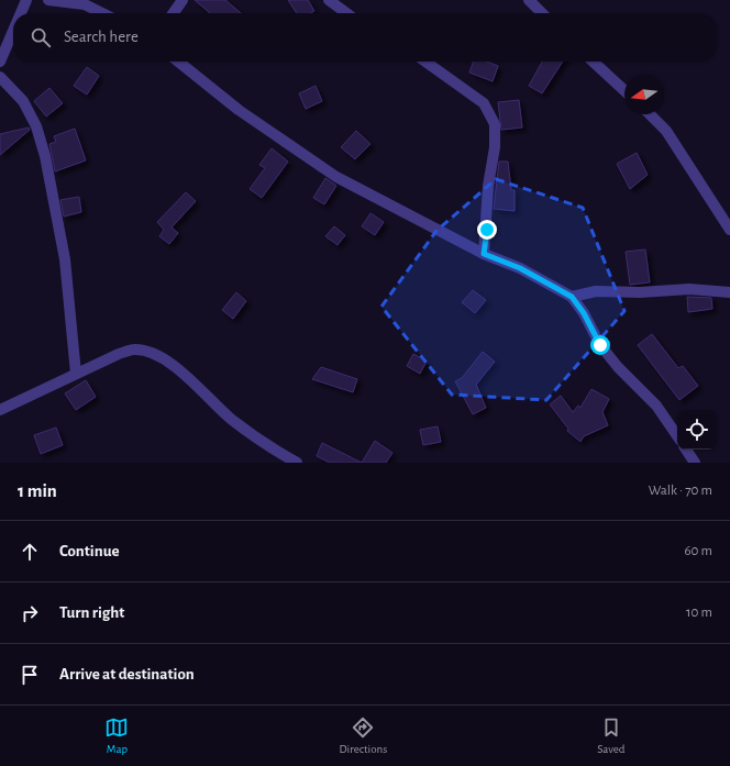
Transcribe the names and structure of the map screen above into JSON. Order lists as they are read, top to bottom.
{
  "north": "left",
  "page": {
    "search": "Search here",
    "heading": ["1 min", "Walk · 70 m"],
    "list": [
      ["Continue", "60 m"],
      ["Turn right", "10 m"],
      "Arrive at destination"
    ],
    "nav": ["Map", "Directions", "Saved"]
  }
}
